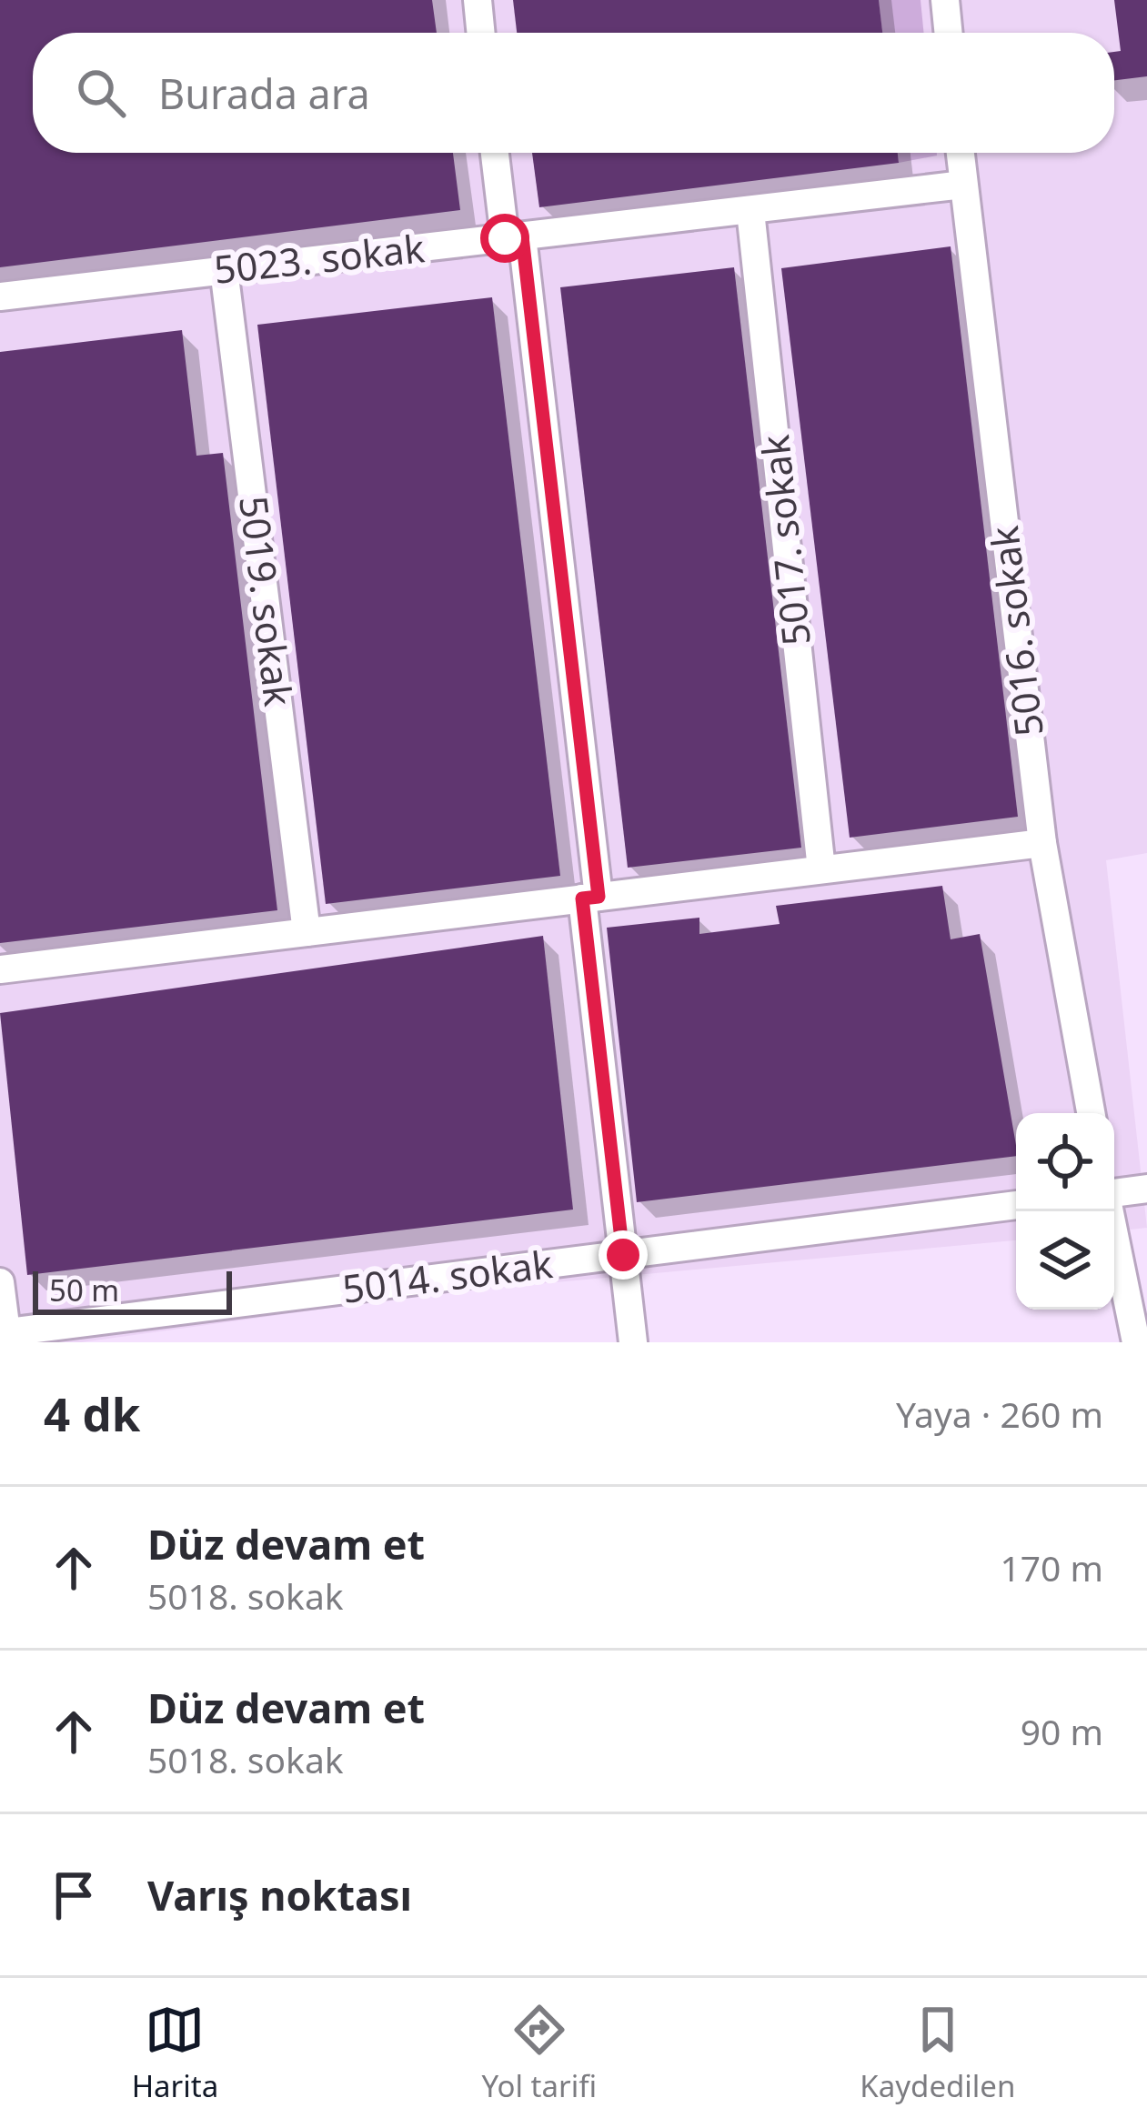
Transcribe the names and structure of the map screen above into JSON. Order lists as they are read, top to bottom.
{
  "streets": {
    "street": [
      "5023. sokak",
      "5017. sokak",
      "5019. sokak",
      "5016. sokak",
      "5014. sokak"
    ]
  },
  "crossings": [
    ["5023. sokak", "5017. sokak"],
    ["5023. sokak", "5019. sokak"],
    ["5023. sokak", "5016. sokak"]
  ],
  "scale_bar": "50 m",
  "page": {
    "search": "Burada ara",
    "scale": "50 m",
    "heading": ["4 dk", "Yaya · 260 m"],
    "list": [
      ["Düz devam et", "5018. sokak", "170 m"],
      ["Düz devam et", "5018. sokak", "90 m"],
      "Varış noktası"
    ],
    "nav": ["Harita", "Yol tarifi", "Kaydedilen"]
  }
}
